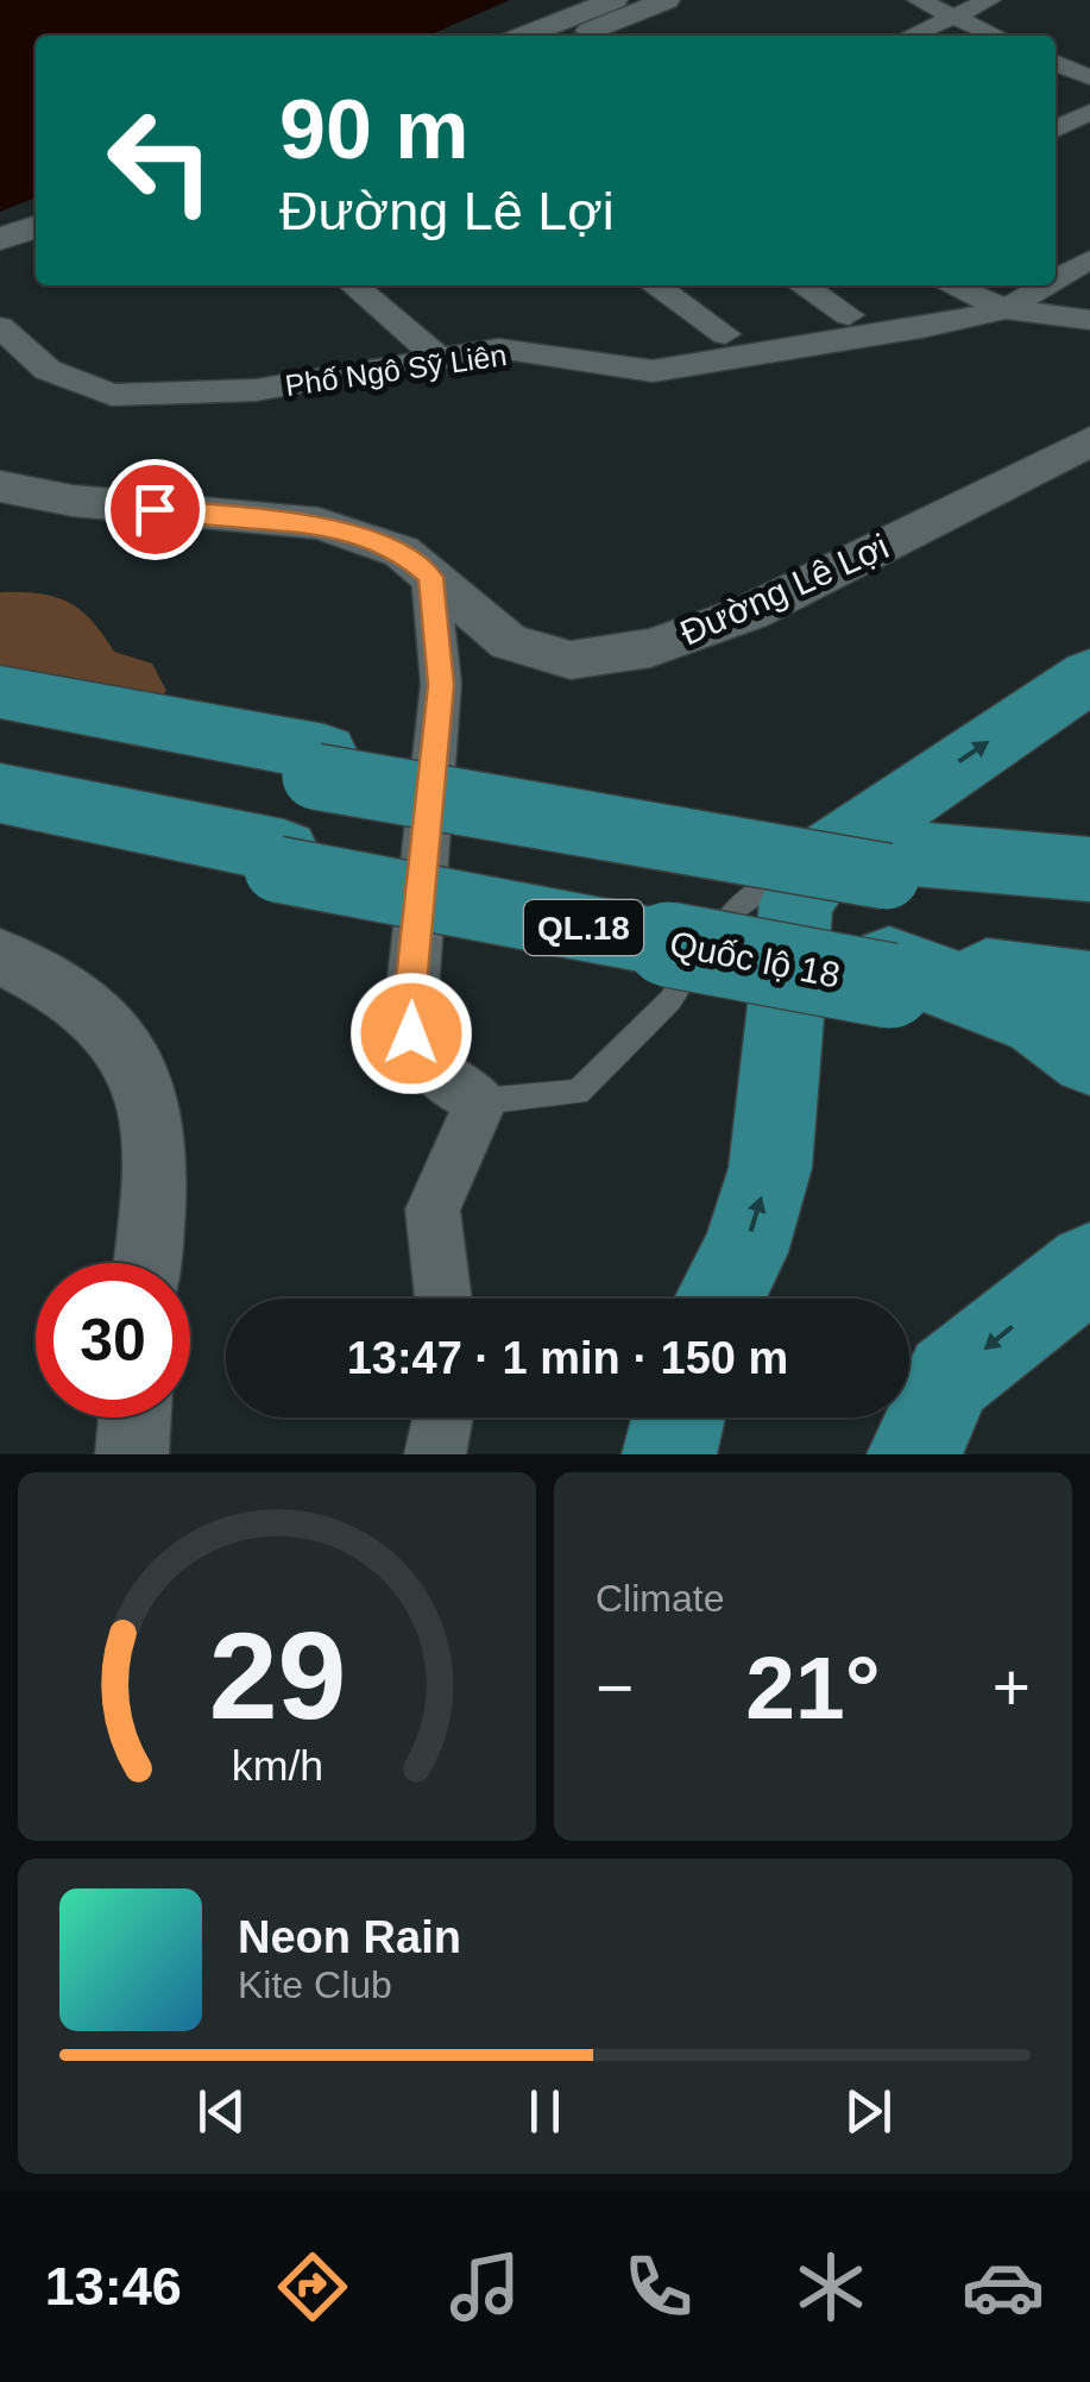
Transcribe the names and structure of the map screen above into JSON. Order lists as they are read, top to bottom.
{
  "streets": {
    "main road": ["QL.18", "Quốc lộ 18"],
    "street": ["Phố Ngô Sỹ Liên", "Đường Lê Lợi"]
  },
  "page": {
    "turn": ["90 m", "Đường Lê Lợi"],
    "limit": "30",
    "trip": "13:47 · 1 min · 150 m",
    "tile": "Climate",
    "heat": ["−", "21°", "+"],
    "song": ["Neon Rain", "Kite Club"],
    "tabs": "13:46",
    "gauge": ["29", "km/h"]
  }
}
